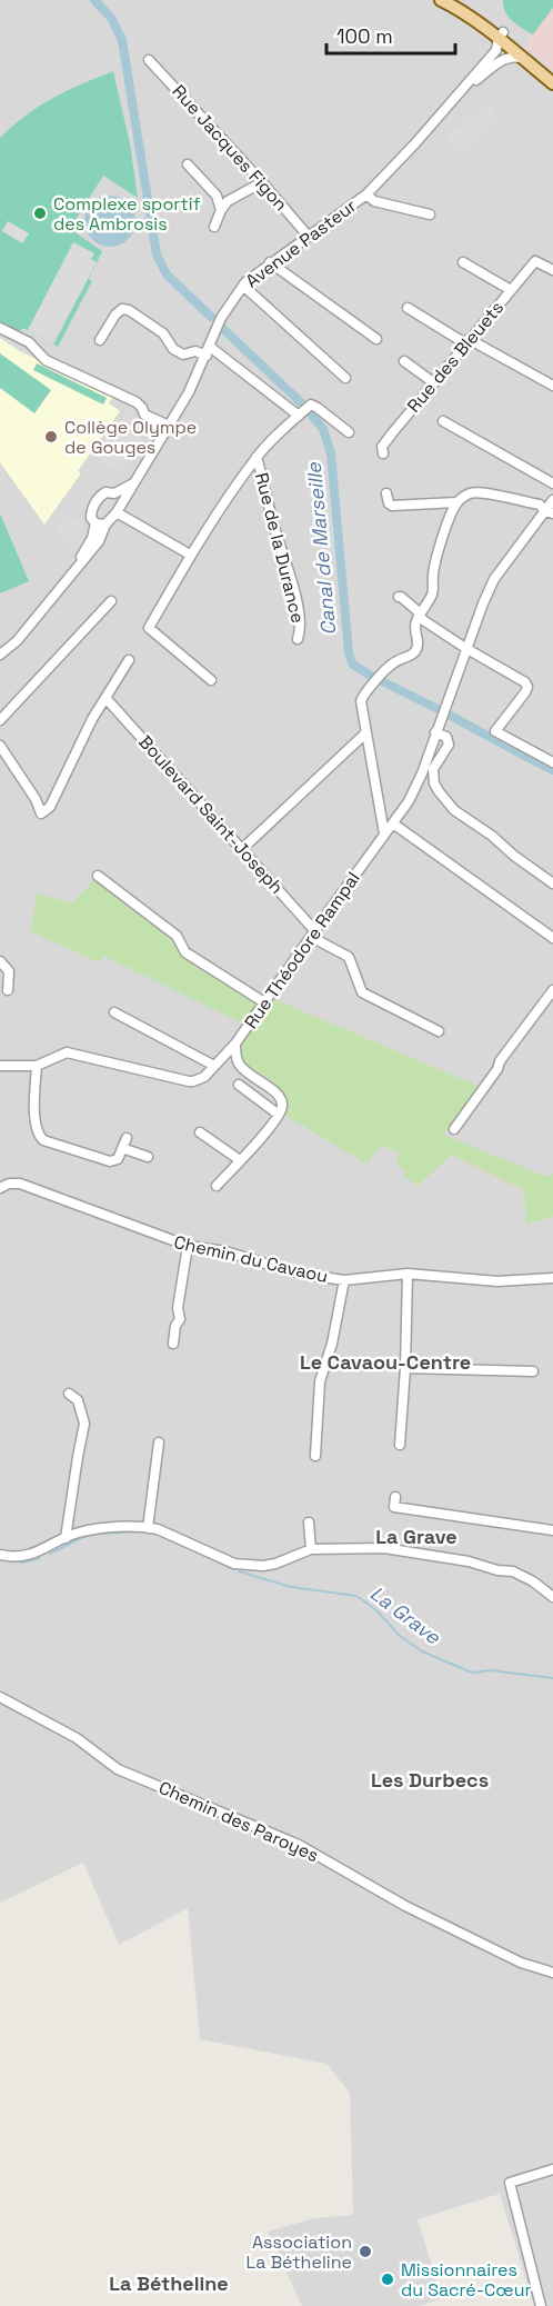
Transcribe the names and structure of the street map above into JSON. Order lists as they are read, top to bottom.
{
  "streets": {
    "street": [
      "Rue Jacques Figon",
      "Avenue Pasteur",
      "Rue des Bleuets",
      "Rue de la Durance",
      "Boulevard Saint-Joseph",
      "Rue Théodore Rampal",
      "Chemin du Cavaou",
      "Chemin des Paroyes"
    ]
  },
  "crossings": [
    ["Rue Jacques Figon", "Avenue Pasteur"],
    ["Boulevard Saint-Joseph", "Rue Théodore Rampal"]
  ],
  "districts": [
    "Le Cavaou-Centre",
    "La Grave",
    "Les Durbecs",
    "La Bétheline"
  ],
  "water": ["Canal de Marseille", "La Grave"],
  "places": [
    "Complexe sportif des Ambrosis",
    "Collège Olympe de Gouges",
    "Association La Bétheline",
    "Missionnaires du Sacré-Cœur"
  ],
  "scale_bar": "100 m"
}
